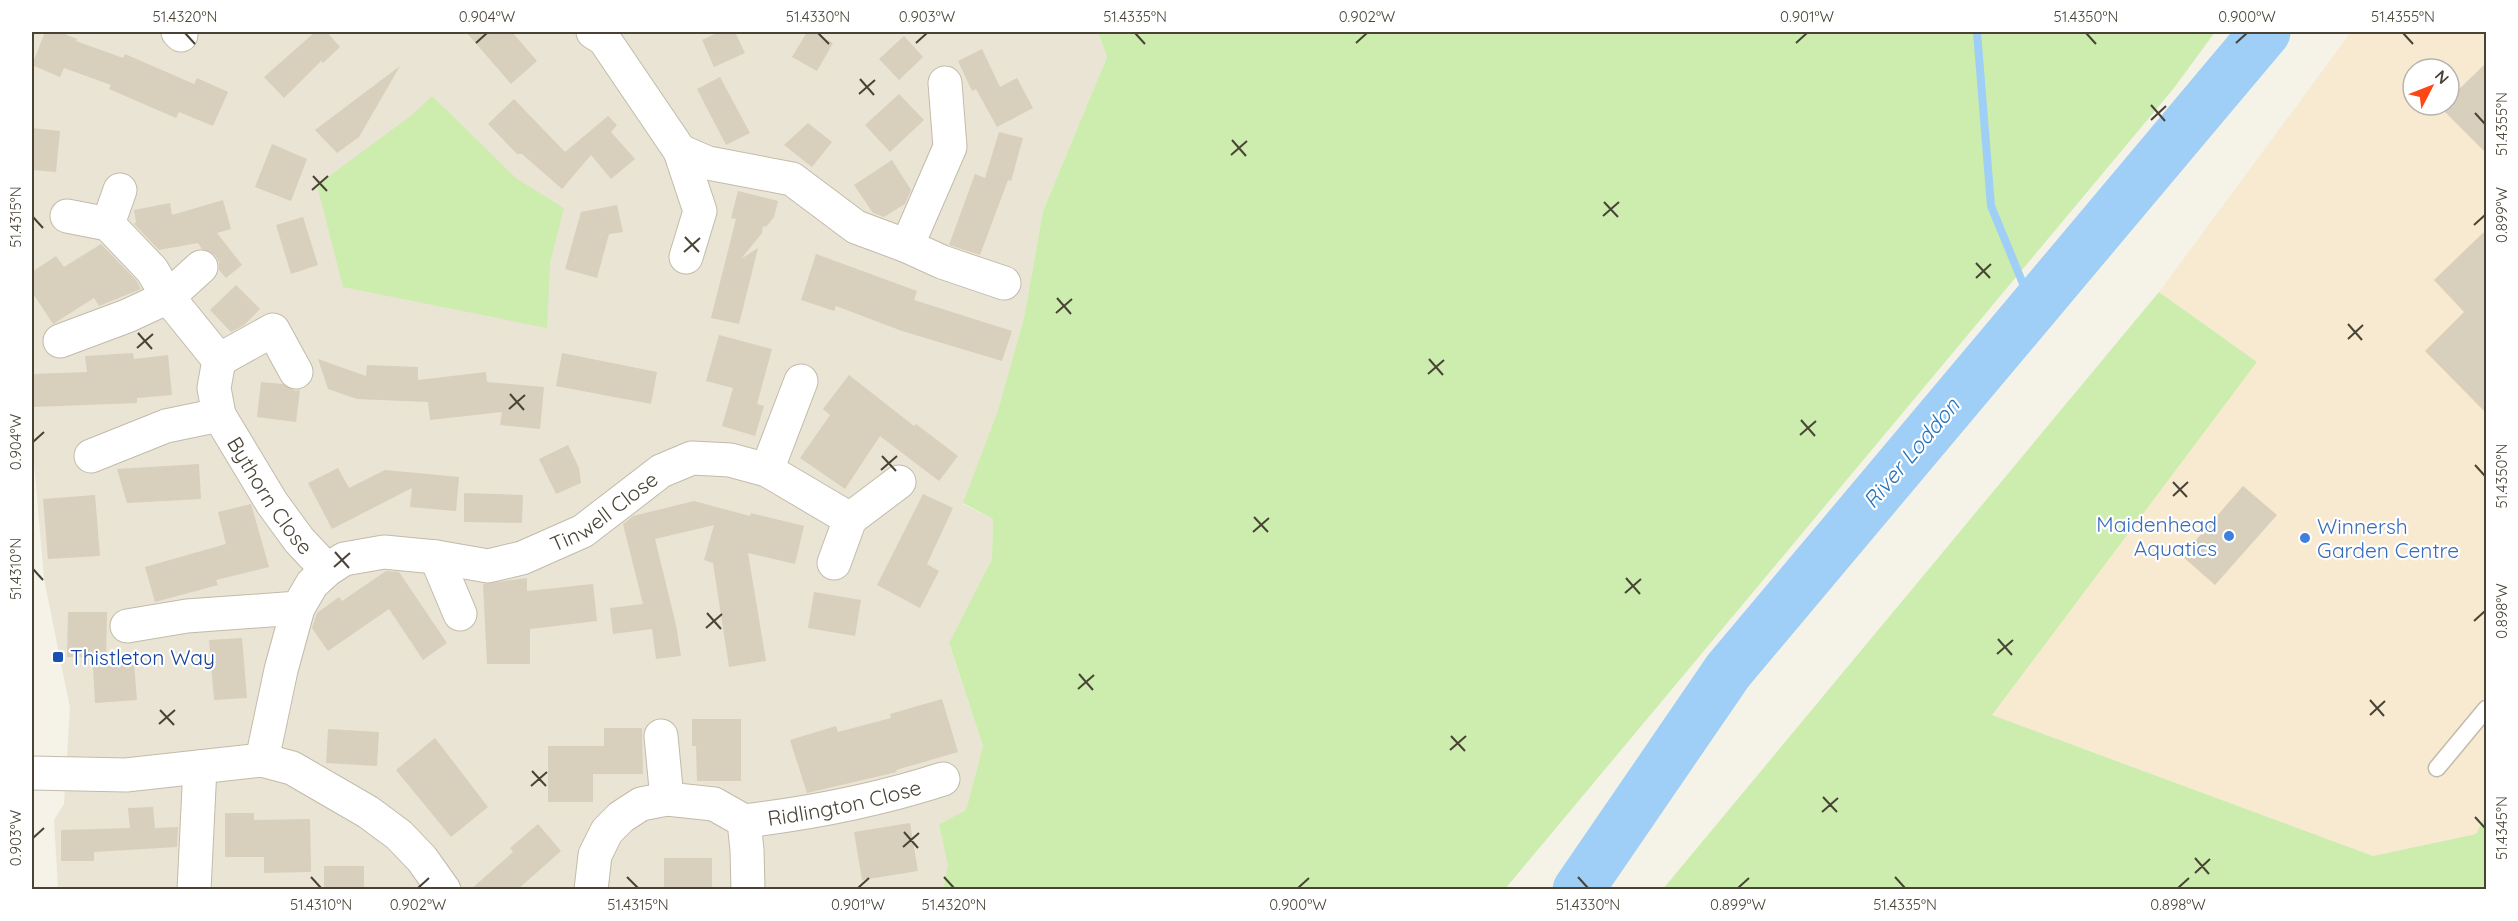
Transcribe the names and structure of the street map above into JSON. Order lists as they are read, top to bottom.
{
  "streets": {
    "street": ["Bythorn Close", "Tinwell Close", "Ridlington Close"]
  },
  "crossings": [
    ["Bythorn Close", "Tinwell Close"]
  ],
  "water": ["River Loddon"],
  "places": {
    "other": ["Maidenhead Aquatics", "Winnersh Garden Centre"],
    "transit": ["Thistleton Way"]
  },
  "north": "top right",
  "coordinates": [
    "51.4320°N",
    "0.904°W",
    "51.4330°N",
    "0.903°W",
    "51.4335°N",
    "0.902°W",
    "0.901°W",
    "51.4350°N",
    "0.900°W",
    "51.4355°N",
    "0.899°W",
    "51.4315°N",
    "51.4310°N",
    "0.898°W",
    "51.4345°N"
  ]
}
